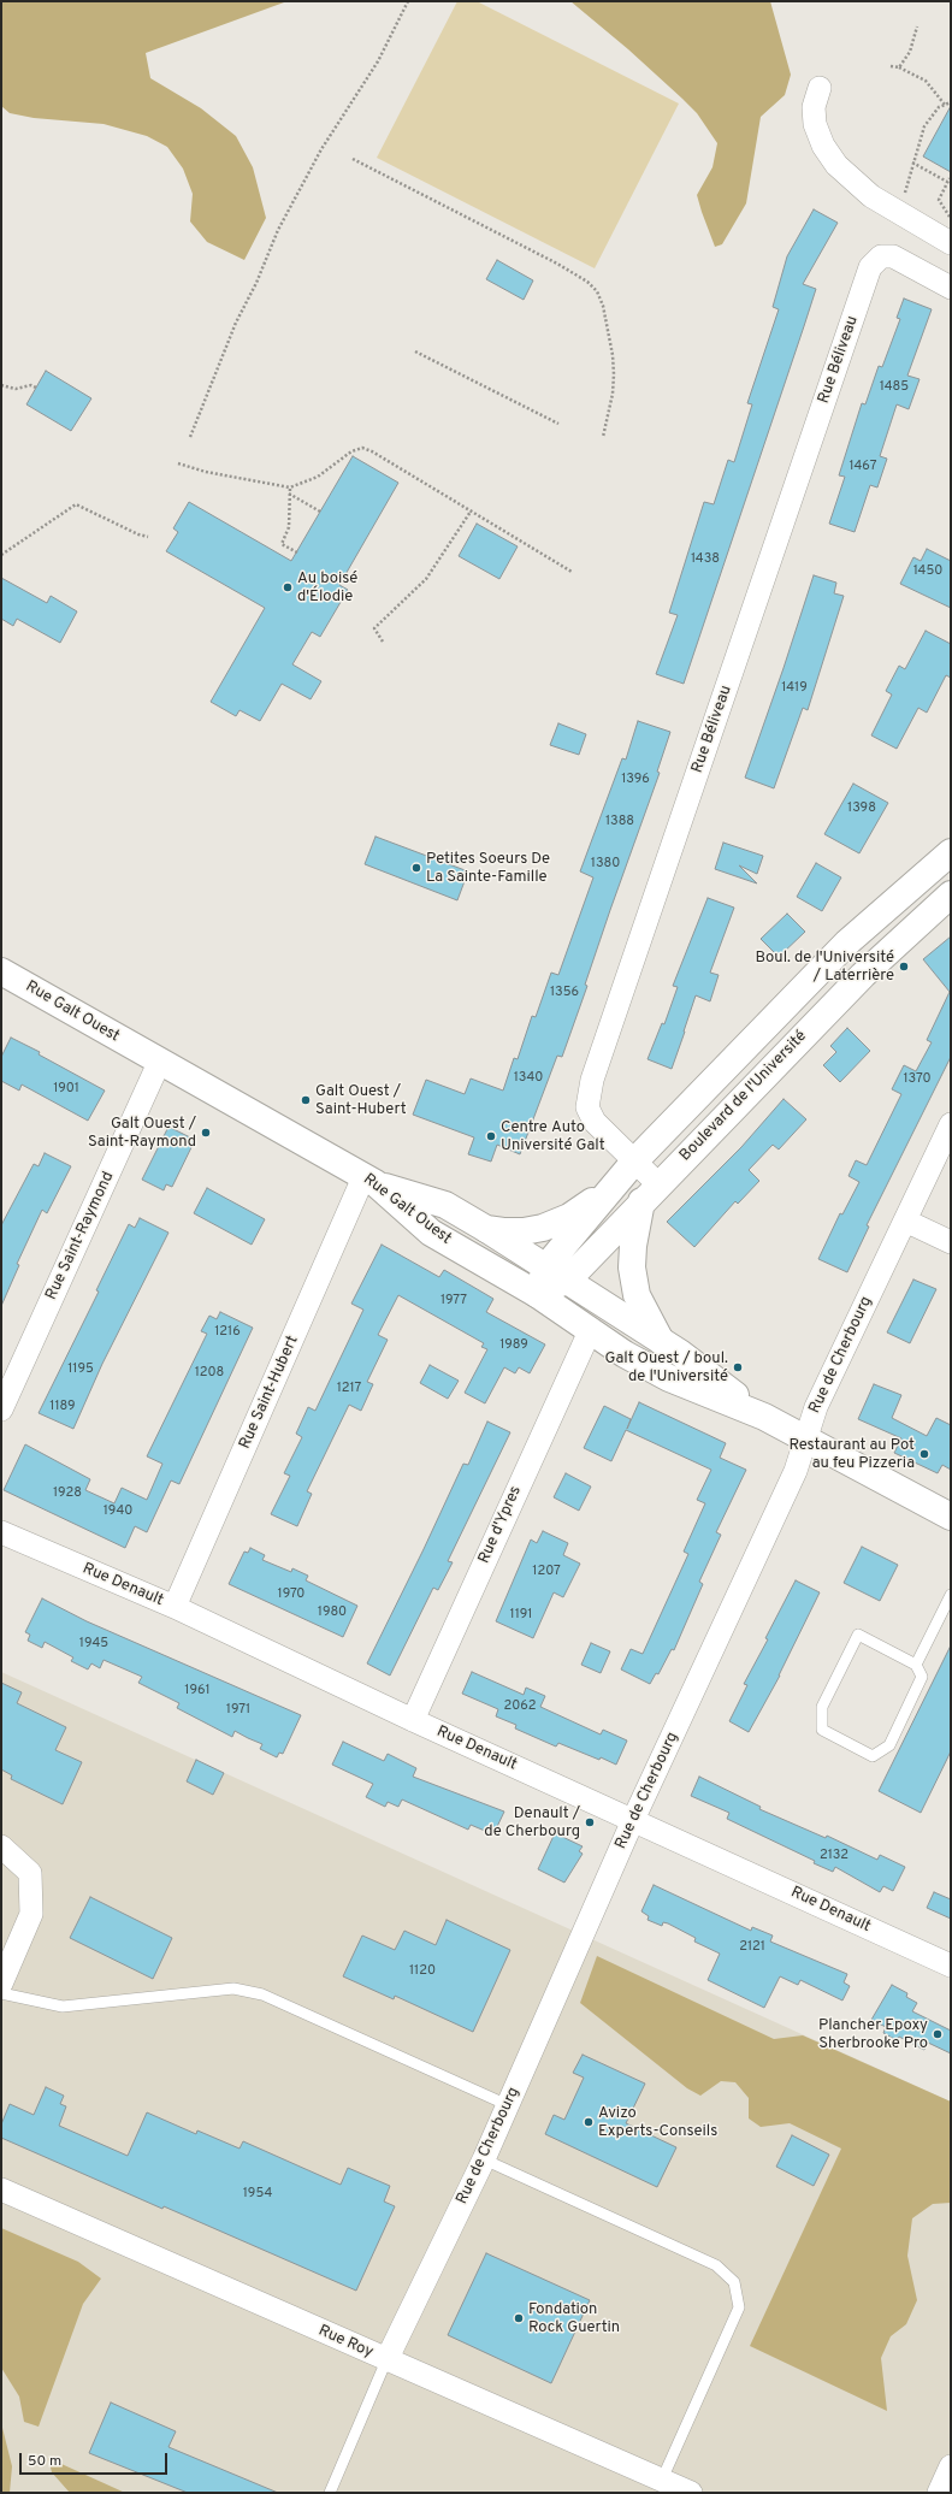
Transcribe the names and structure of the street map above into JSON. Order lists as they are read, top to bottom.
{
  "streets": {
    "main road": ["Rue Galt Ouest", "Boulevard de l'Université"],
    "street": [
      "Rue Béliveau",
      "Rue Saint-Raymond",
      "Rue de Cherbourg",
      "Rue Saint-Hubert",
      "Rue d'Ypres",
      "Rue Denault",
      "Rue Roy"
    ]
  },
  "crossings": [
    ["Rue Béliveau", "Boulevard de l'Université"],
    ["Rue Galt Ouest", "Boulevard de l'Université"],
    ["Rue Galt Ouest", "Rue Saint-Raymond"],
    ["Rue Galt Ouest", "Rue de Cherbourg"],
    ["Rue Galt Ouest", "Rue Saint-Hubert"],
    ["Rue Galt Ouest", "Rue d'Ypres"],
    ["Rue de Cherbourg", "Rue Denault"],
    ["Rue de Cherbourg", "Rue Roy"],
    ["Rue Saint-Hubert", "Rue Denault"],
    ["Rue d'Ypres", "Rue Denault"]
  ],
  "places": [
    "Au boisé d'Élodie",
    "Petites Soeurs De La Sainte-Famille",
    "Boul. de l'Université / Laterrière",
    "Galt Ouest / Saint-Hubert",
    "Galt Ouest / Saint-Raymond",
    "Centre Auto Université Galt",
    "Galt Ouest / boul. de l'Université",
    "Restaurant au Pot au feu Pizzeria",
    "Denault / de Cherbourg",
    "Plancher Epoxy Sherbrooke Pro",
    "Avizo Experts-Conseils",
    "Fondation Rock Guertin"
  ],
  "house_numbers": [
    "1485",
    "1467",
    "1438",
    "1450",
    "1419",
    "1396",
    "1398",
    "1388",
    "1380",
    "1356",
    "1340",
    "1370",
    "1901",
    "1977",
    "1216",
    "1989",
    "1195",
    "1208",
    "1217",
    "1189",
    "1928",
    "1940",
    "1207",
    "1970",
    "1980",
    "1191",
    "1945",
    "1961",
    "2062",
    "1971",
    "2132",
    "2121",
    "1120",
    "1954"
  ],
  "scale_bar": "50 m"
}
